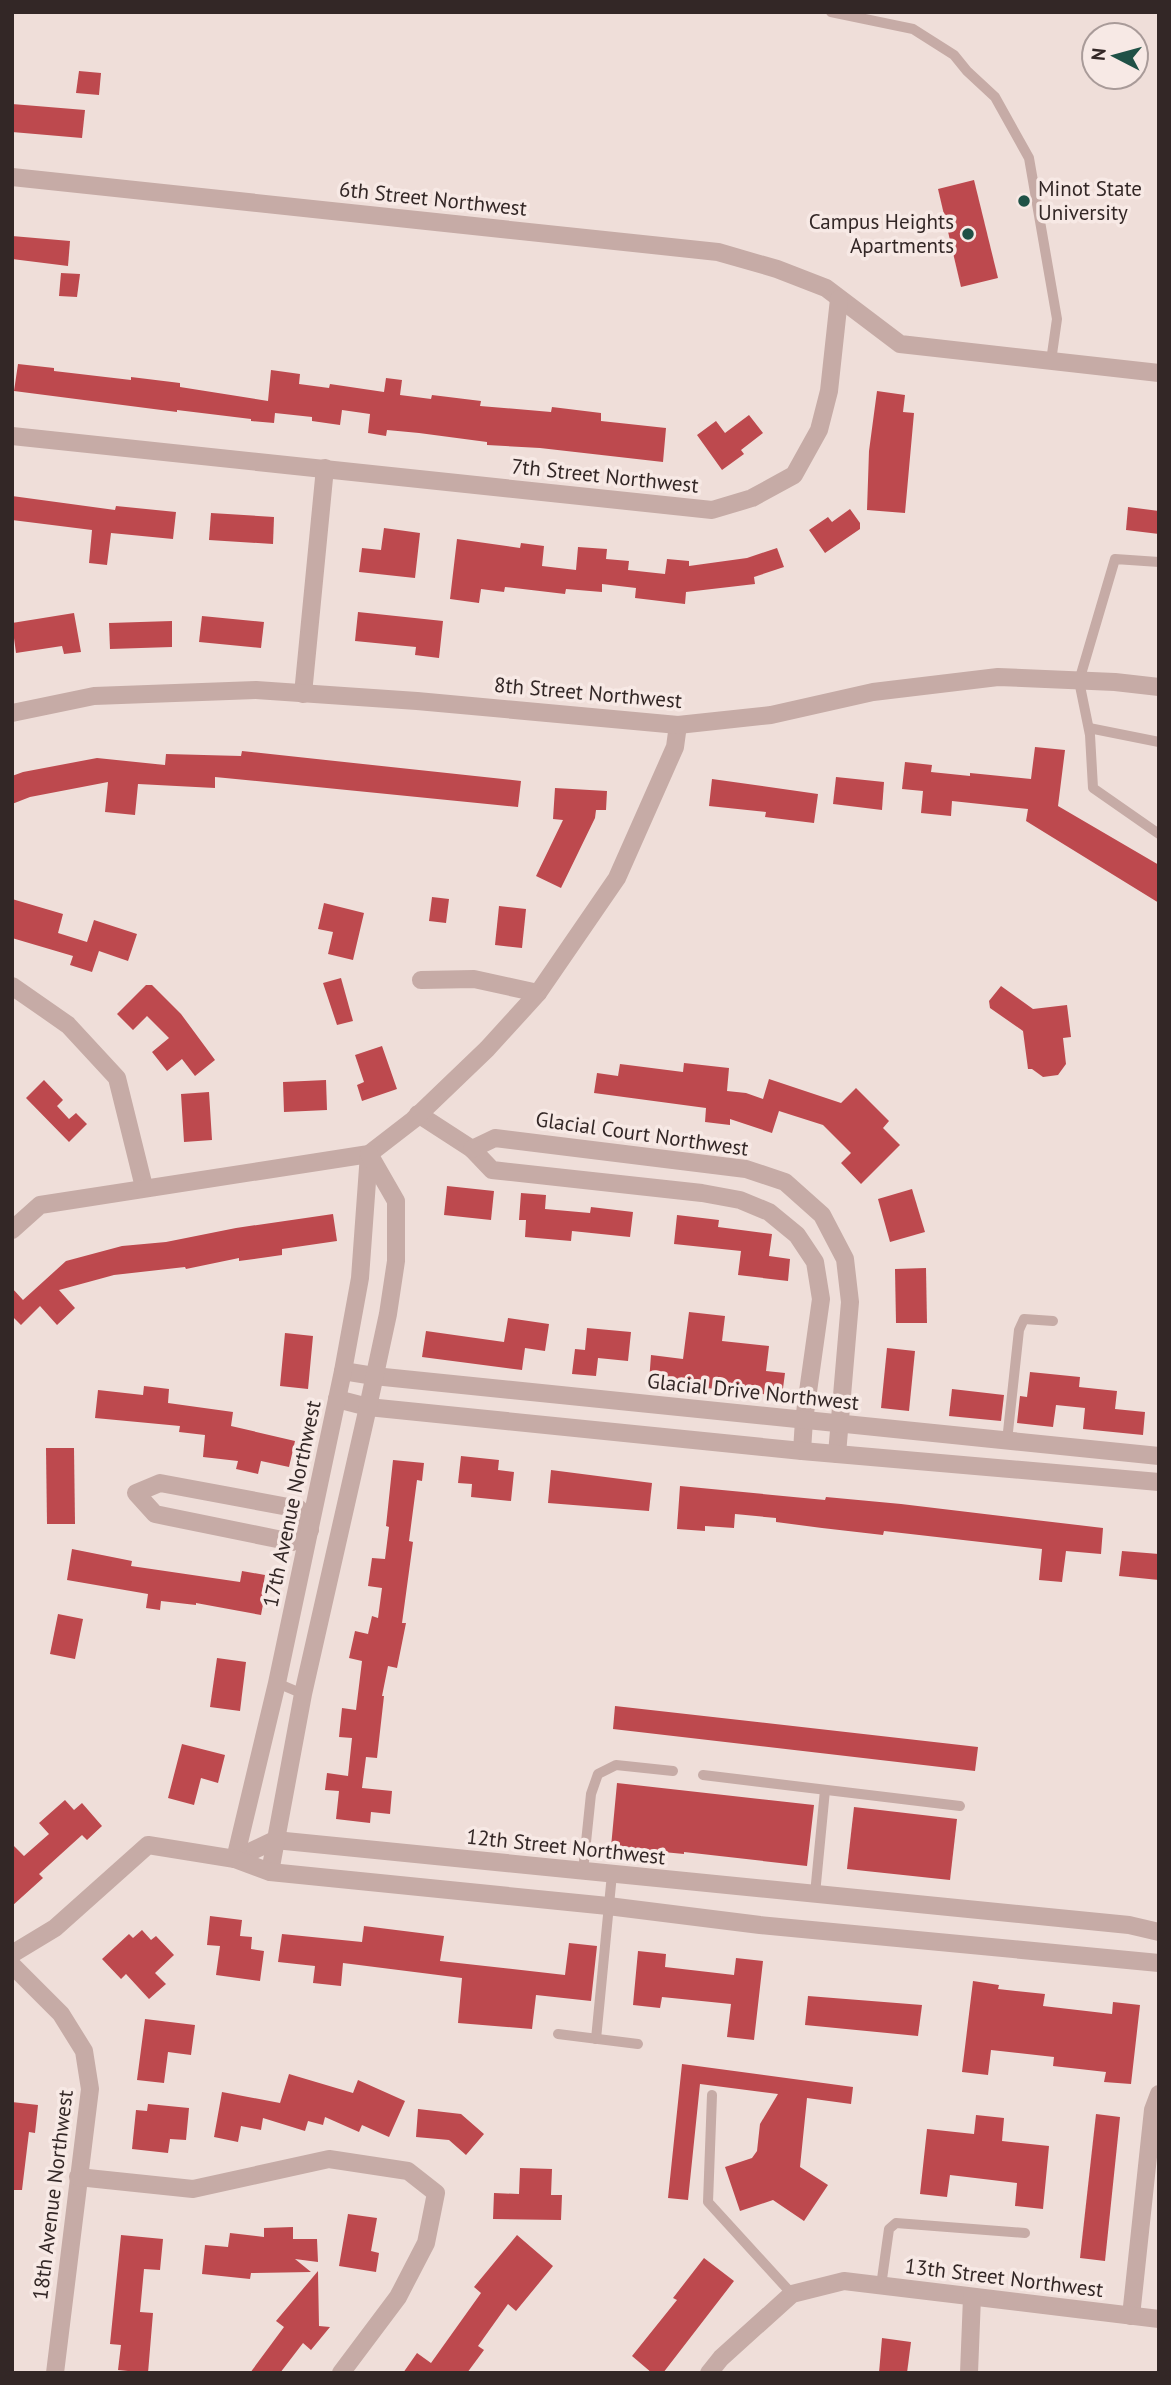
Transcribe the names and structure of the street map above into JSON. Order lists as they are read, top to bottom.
{
  "streets": {
    "street": [
      "6th Street Northwest",
      "7th Street Northwest",
      "8th Street Northwest",
      "Glacial Court Northwest",
      "Glacial Drive Northwest",
      "17th Avenue Northwest",
      "12th Street Northwest",
      "18th Avenue Northwest",
      "13th Street Northwest"
    ]
  },
  "crossings": [
    ["6th Street Northwest", "7th Street Northwest"],
    ["Glacial Court Northwest", "Glacial Drive Northwest"],
    ["Glacial Drive Northwest", "17th Avenue Northwest"]
  ],
  "places": ["Minot State University", "Campus Heights Apartments"],
  "north": "left"
}
